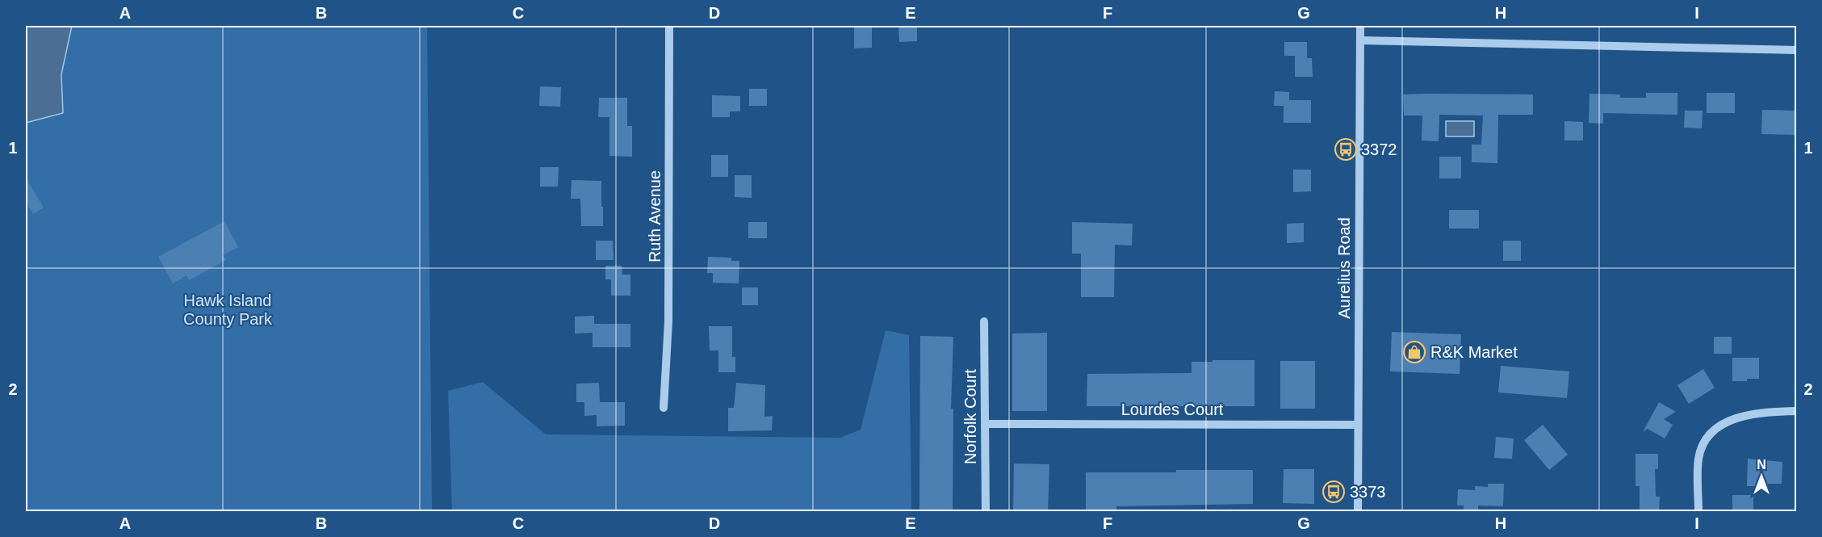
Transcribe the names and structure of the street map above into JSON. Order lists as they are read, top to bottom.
{
  "streets": {
    "street": [
      "Ruth Avenue",
      "Aurelius Road",
      "Lourdes Court",
      "Norfolk Court"
    ]
  },
  "crossings": [
    ["Aurelius Road", "Lourdes Court"],
    ["Lourdes Court", "Norfolk Court"]
  ],
  "parks": ["Hawk Island County Park"],
  "places": {
    "bus stop": ["3372", "3373"],
    "shop": ["R&K Market"]
  },
  "north": "top",
  "grid": {
    "columns": [
      "A",
      "B",
      "C",
      "D",
      "E",
      "F",
      "G",
      "H",
      "I"
    ],
    "rows": ["1", "2"]
  }
}
